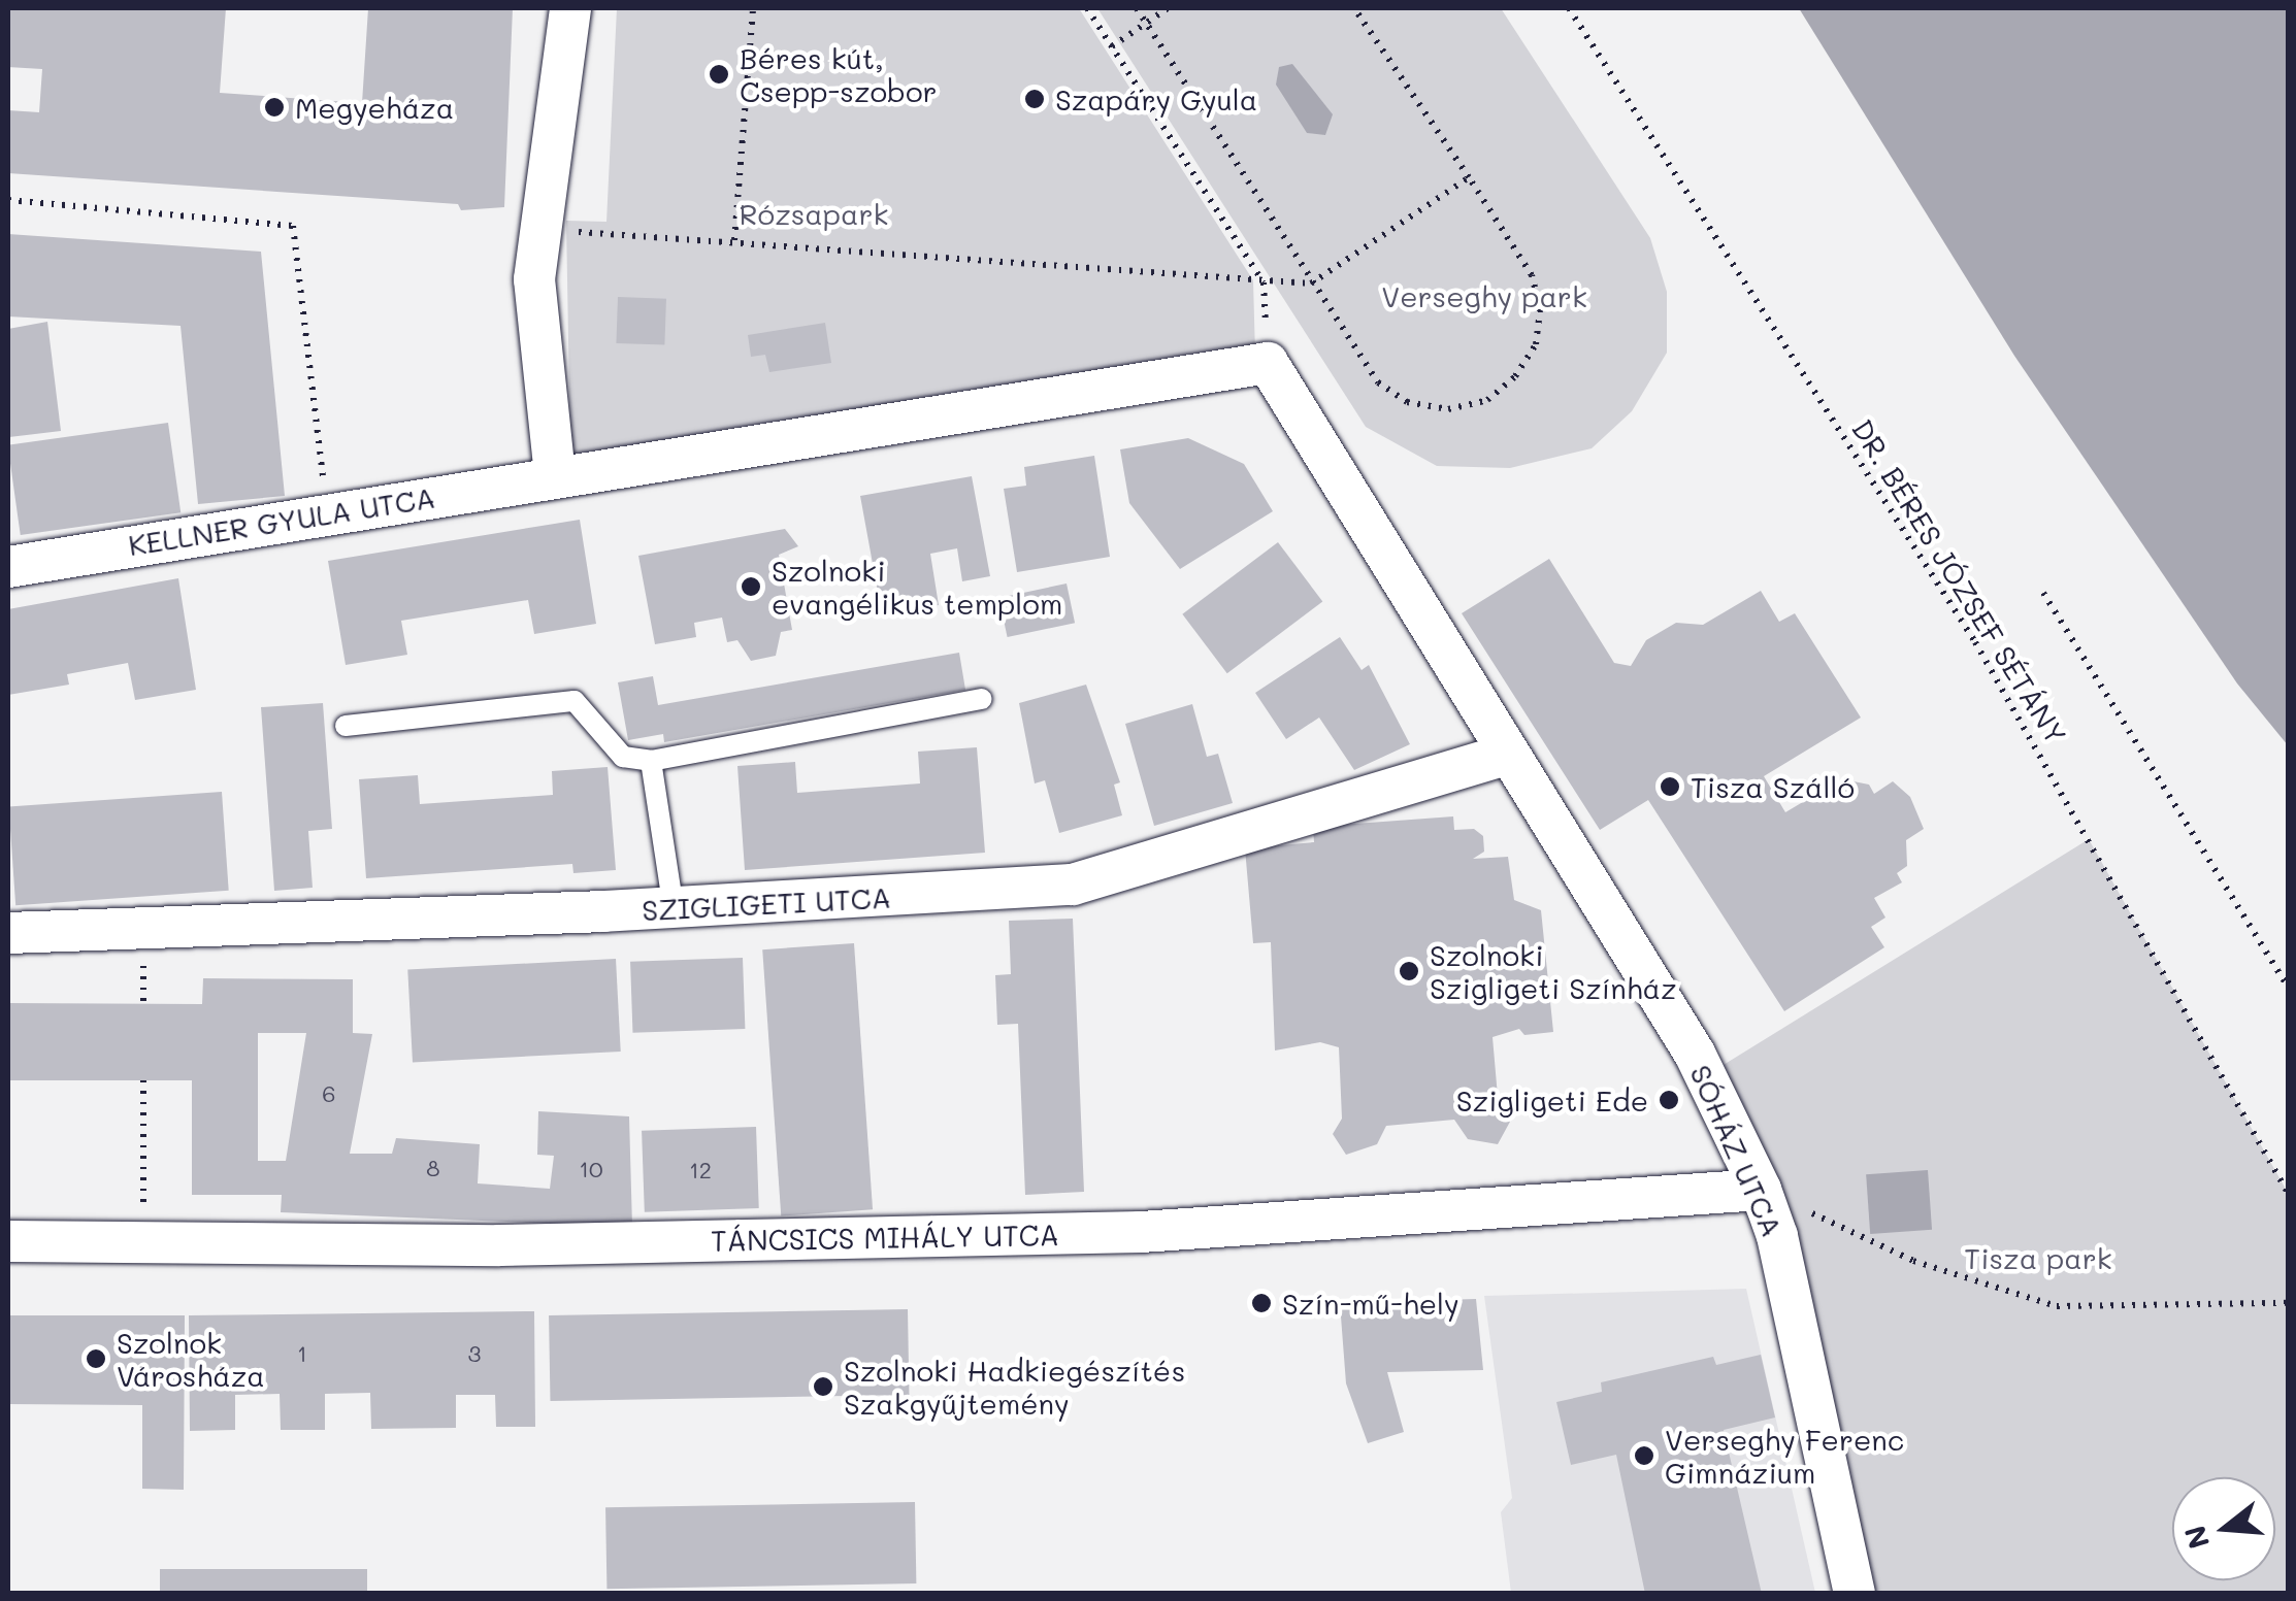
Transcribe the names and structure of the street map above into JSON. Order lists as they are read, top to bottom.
{
  "streets": {
    "street": [
      "KELLNER GYULA UTCA",
      "SZIGLIGETI UTCA",
      "SÓHÁZ UTCA",
      "TÁNCSICS MIHÁLY UTCA"
    ],
    "path": ["DR. BÉRES JÓZSEF SÉTÁNY"]
  },
  "crossings": [
    ["SZIGLIGETI UTCA", "SÓHÁZ UTCA"],
    ["SÓHÁZ UTCA", "TÁNCSICS MIHÁLY UTCA"]
  ],
  "parks": ["Rózsapark", "Verseghy park", "Tisza park"],
  "places": [
    "Béres kút, Csepp-szobor",
    "Szapáry Gyula",
    "Megyeháza",
    "Szolnoki evangélikus templom",
    "Tisza Szálló",
    "Szolnoki Szigligeti Színház",
    "Szigligeti Ede",
    "Szín-mű-hely",
    "Szolnok Városháza",
    "Szolnoki Hadkiegészítés Szakgyűjtemény",
    "Verseghy Ferenc Gimnázium"
  ],
  "house_numbers": [
    "6",
    "8",
    "10",
    "12",
    "1",
    "3"
  ],
  "north": "left"
}
